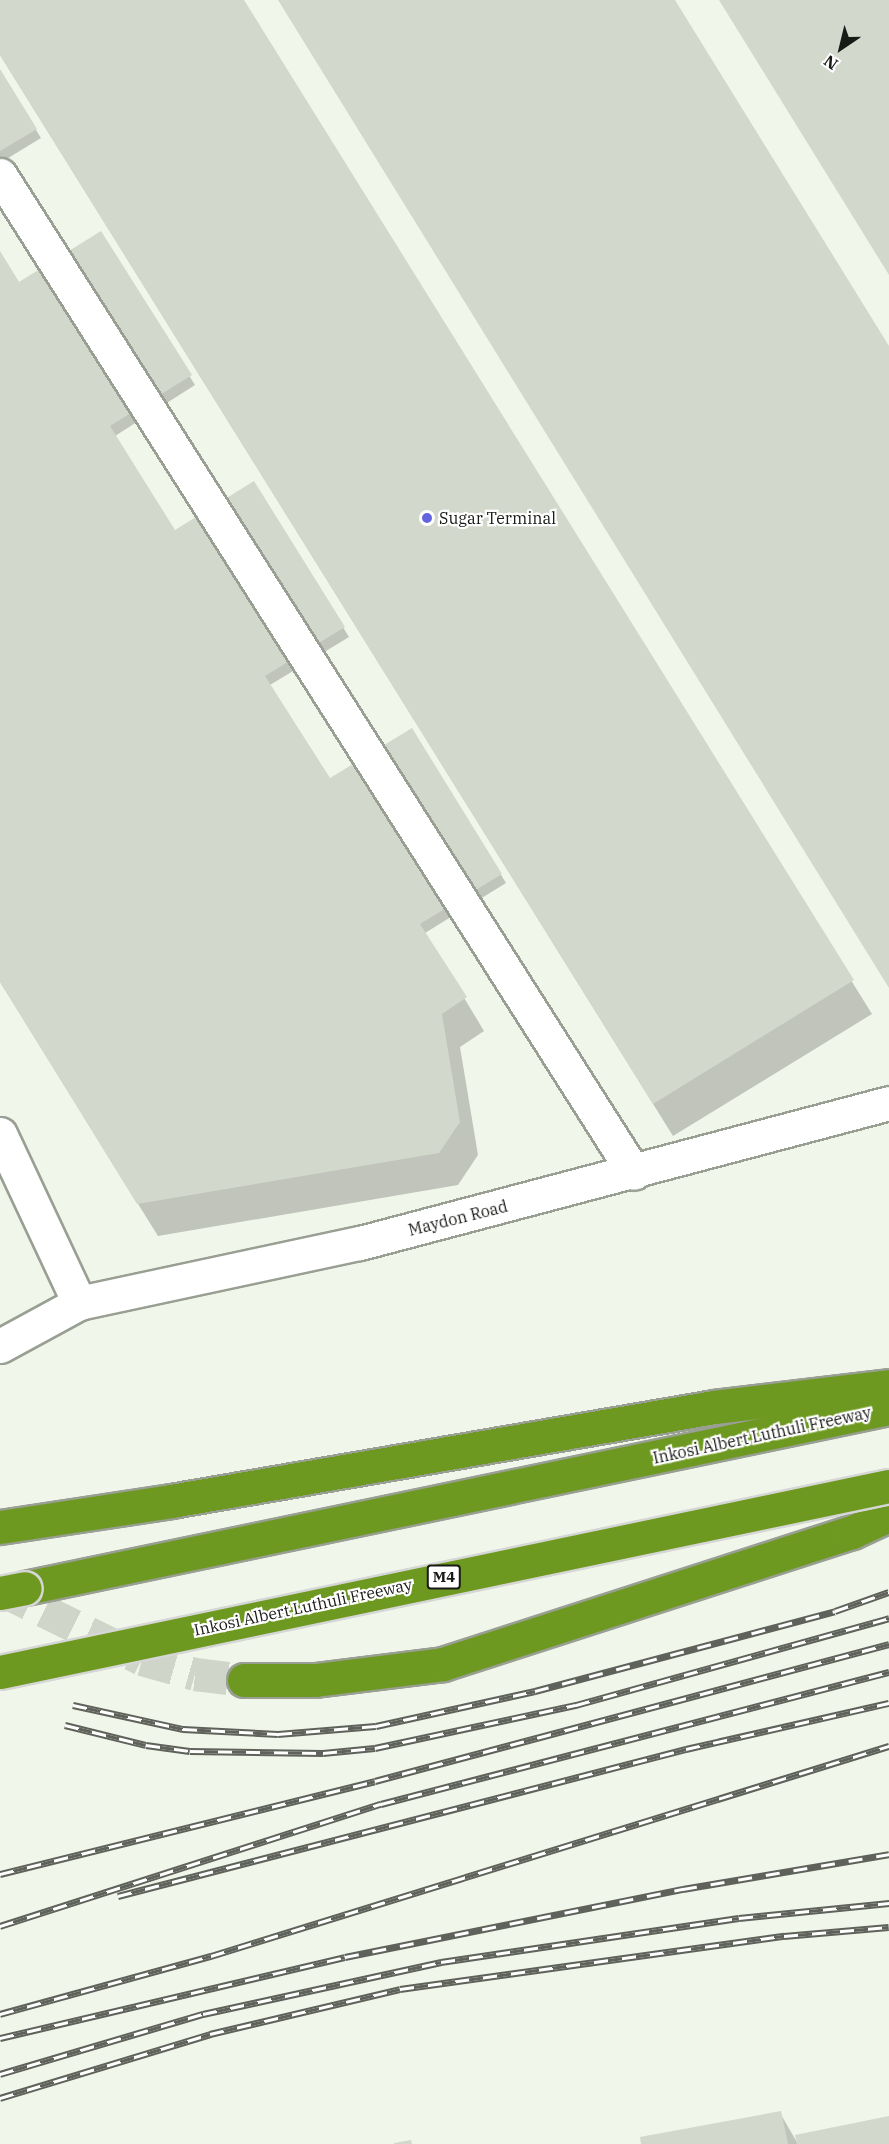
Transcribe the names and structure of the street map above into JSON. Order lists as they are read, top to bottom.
{
  "streets": {
    "highway": ["Inkosi Albert Luthuli Freeway", "M4"],
    "street": ["Maydon Road"]
  },
  "places": ["Sugar Terminal"],
  "north": "bottom left"
}
